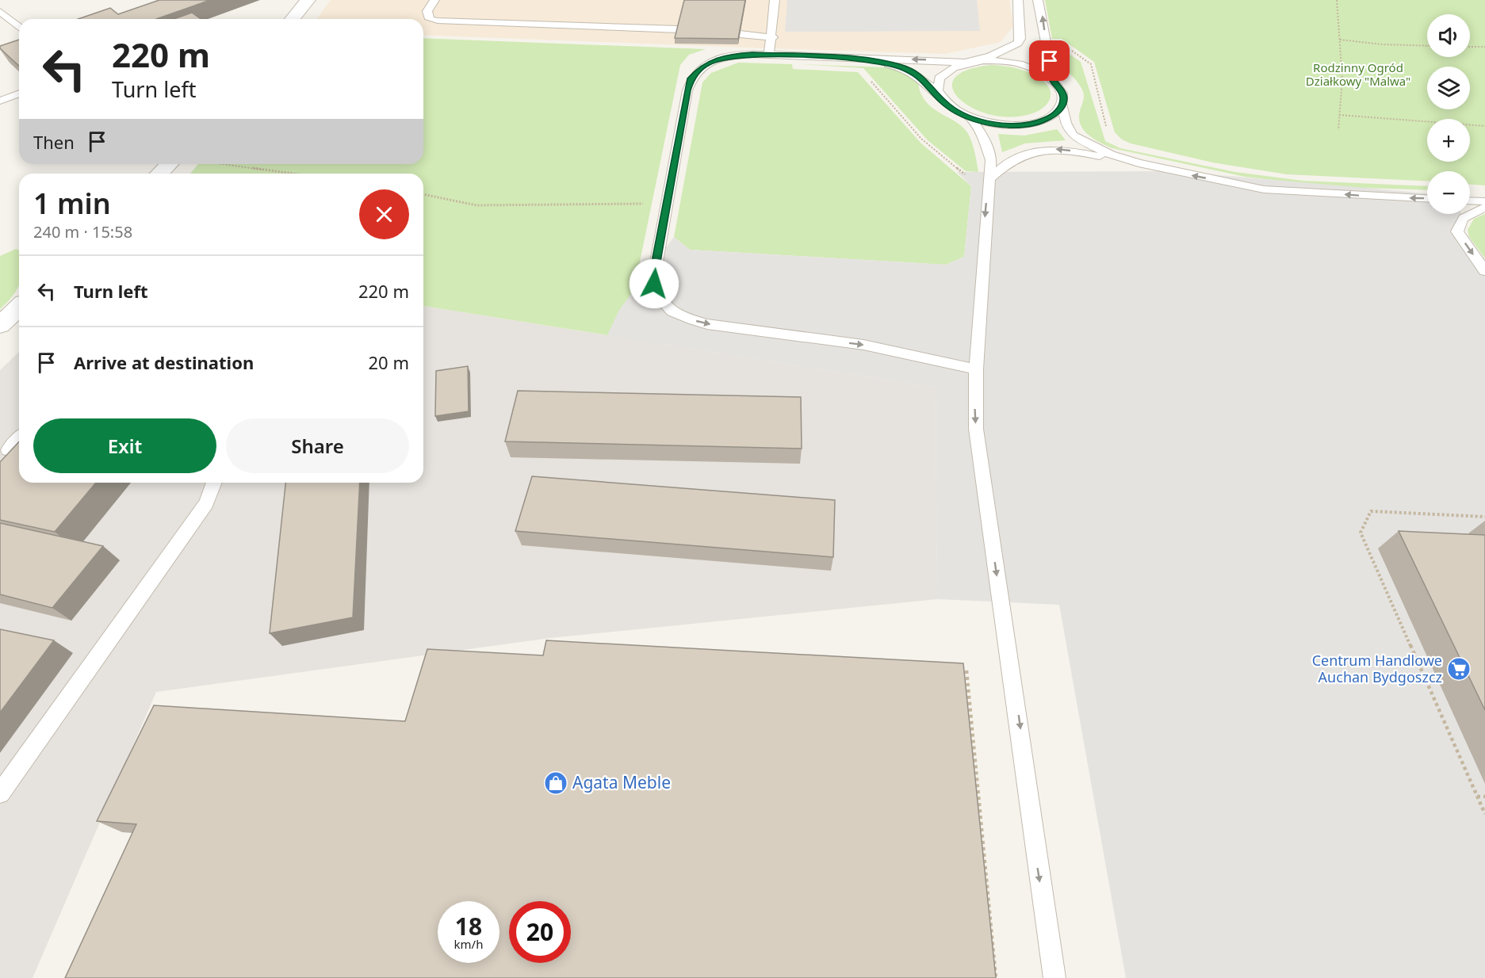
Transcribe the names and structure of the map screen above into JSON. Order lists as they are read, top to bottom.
{
  "parks": ["Rodzinny Ogród Działkowy \"Malwa\""],
  "places": {
    "supermarket": ["Centrum Handlowe Auchan Bydgoszcz"],
    "shop": ["Agata Meble"]
  },
  "page": {
    "map_buttons": ["+", "−"],
    "turn": ["220 m", "Turn left"],
    "then": "Then",
    "heading": ["1 min", "240 m · 15:58"],
    "list": [
      {
        "name": "Turn left",
        "value": "220 m"
      },
      {
        "name": "Arrive at destination",
        "value": "20 m"
      }
    ],
    "buttons": ["Exit", "Share"],
    "speed": "18 km/h",
    "limit": "20"
  }
}
